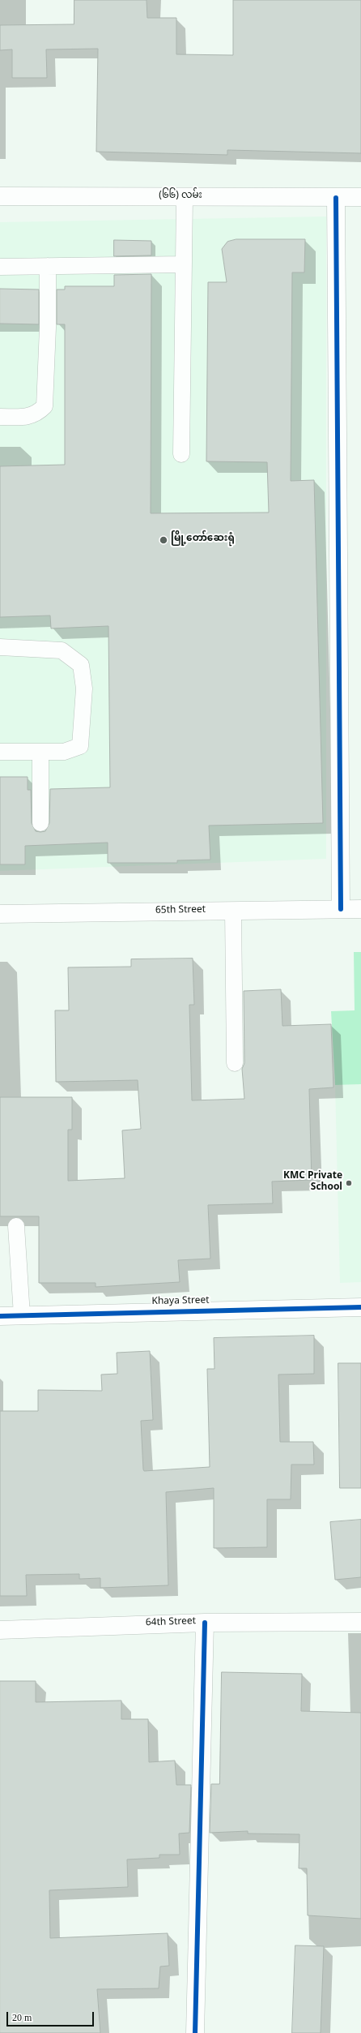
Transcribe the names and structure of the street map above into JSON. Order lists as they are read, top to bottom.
{
  "streets": {
    "street": [
      "(၆၆) လမ်း",
      "65th Street",
      "Khaya Street",
      "64th Street"
    ]
  },
  "places": ["မြို့တော်ဆေးရုံ", "KMC Private School"],
  "scale_bar": "20 m"
}
